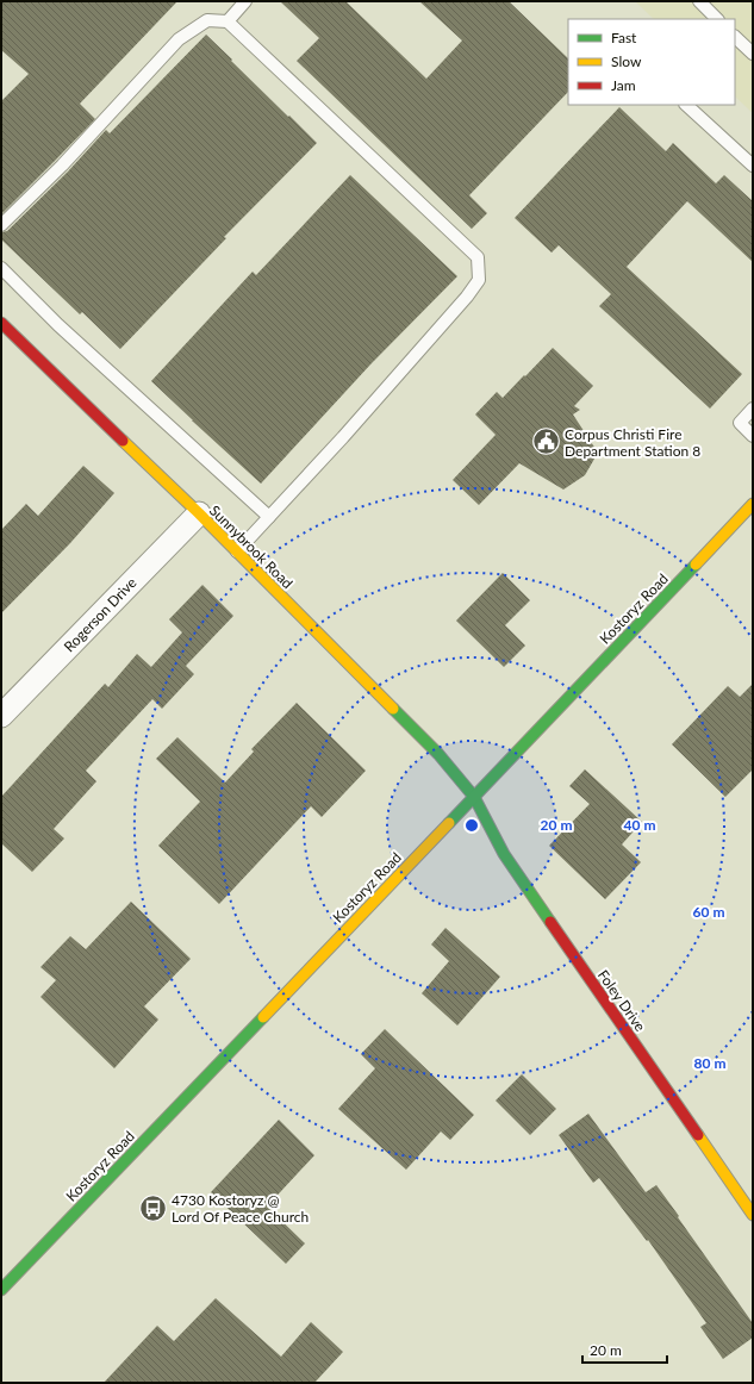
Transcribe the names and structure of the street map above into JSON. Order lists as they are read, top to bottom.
{
  "streets": {
    "street": [
      "Sunnybrook Road",
      "Kostoryz Road",
      "Rogerson Drive",
      "Foley Drive"
    ]
  },
  "crossings": [
    ["Sunnybrook Road", "Kostoryz Road"],
    ["Sunnybrook Road", "Rogerson Drive"],
    ["Sunnybrook Road", "Foley Drive"],
    ["Kostoryz Road", "Foley Drive"]
  ],
  "places": {
    "public building": ["Corpus Christi Fire Department Station 8"],
    "bus stop": ["4730 Kostoryz @ Lord Of Peace Church"]
  },
  "legend": ["Fast", "Slow", "Jam"],
  "scale_bar": "20 m",
  "rings": [
    "20 m",
    "40 m",
    "60 m",
    "80 m"
  ]
}
